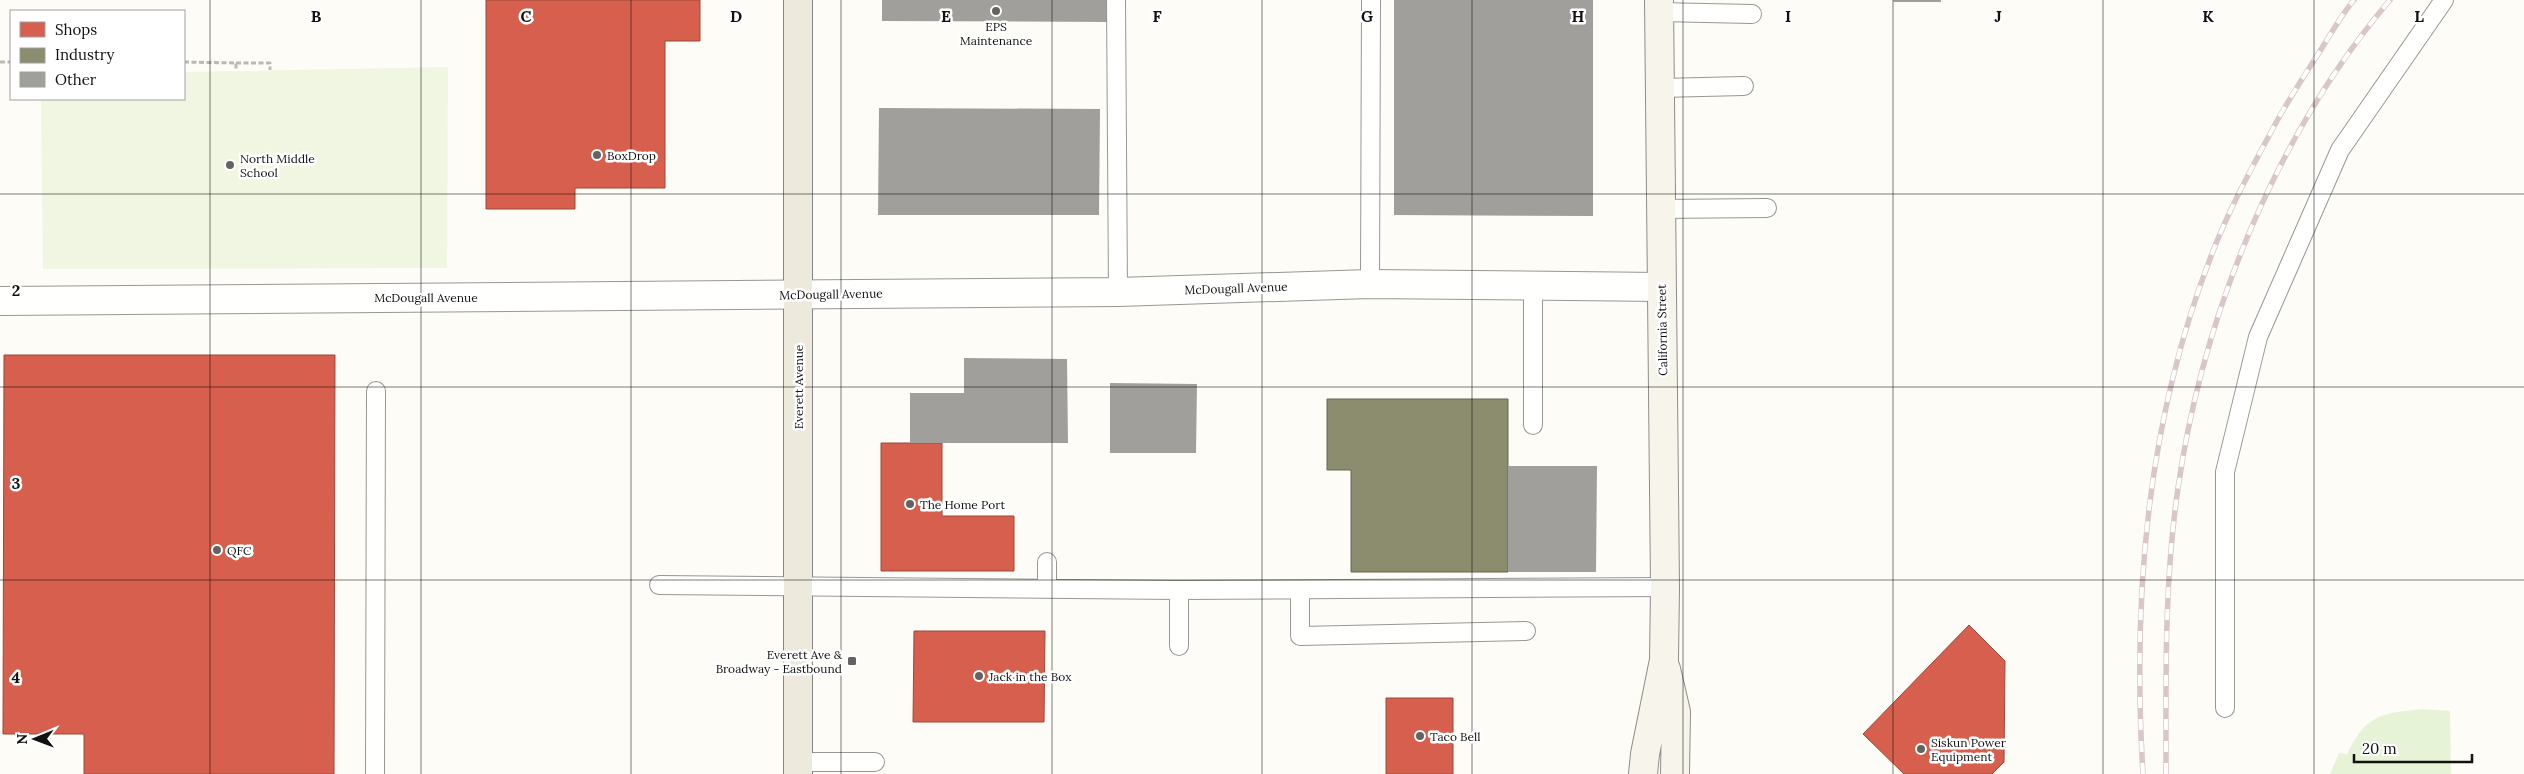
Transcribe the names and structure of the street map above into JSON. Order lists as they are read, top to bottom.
{
  "streets": {
    "main road": ["Everett Avenue"],
    "street": ["McDougall Avenue", "California Street"]
  },
  "crossings": [
    ["McDougall Avenue", "California Street"],
    ["McDougall Avenue", "Everett Avenue"]
  ],
  "places": {
    "other": [
      "EPS Maintenance",
      "BoxDrop",
      "North Middle School",
      "The Home Port",
      "QFC",
      "Jack in the Box",
      "Taco Bell",
      "Siskun Power Equipment"
    ],
    "transit": ["Everett Ave & Broadway - Eastbound"]
  },
  "legend": ["Shops", "Industry", "Other"],
  "scale_bar": "20 m",
  "north": "left",
  "grid": {
    "columns": [
      "B",
      "C",
      "D",
      "E",
      "F",
      "G",
      "H",
      "I",
      "J",
      "K",
      "L"
    ],
    "rows": ["2", "3", "4"]
  }
}
